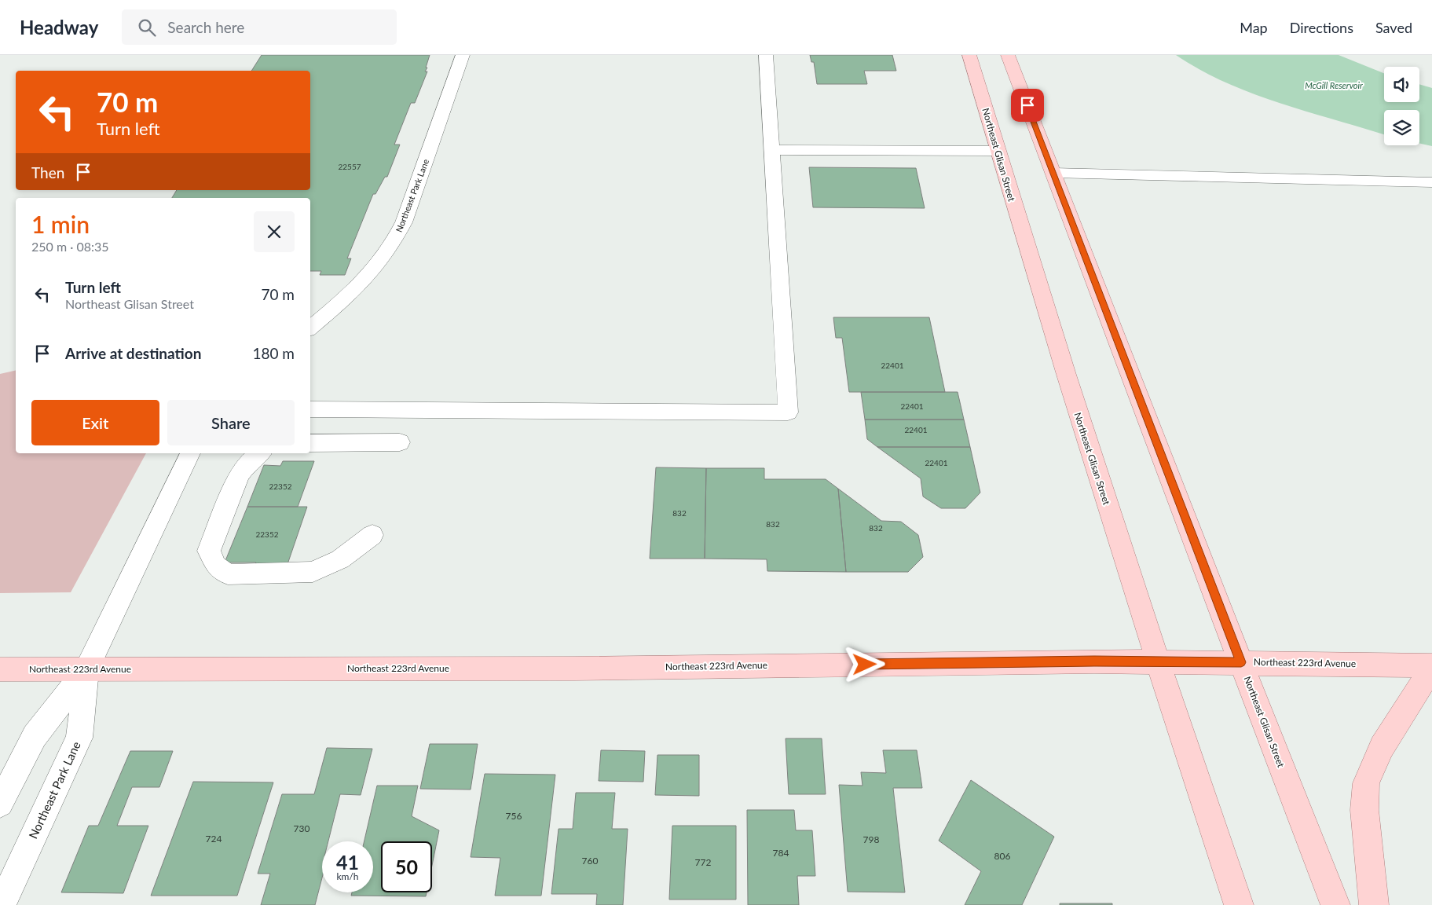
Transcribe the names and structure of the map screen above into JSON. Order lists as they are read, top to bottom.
{
  "streets": {
    "main road": ["Northeast Glisan Street", "Northeast 223rd Avenue"],
    "street": ["Northeast Park Lane"]
  },
  "crossings": [
    ["Northeast Glisan Street", "Northeast 223rd Avenue"],
    ["Northeast Park Lane", "Northeast 223rd Avenue"]
  ],
  "water": ["McGill Reservoir"],
  "house_numbers": [
    "22557",
    "22401",
    "22401",
    "22401",
    "22401",
    "22352",
    "832",
    "832",
    "832",
    "22352",
    "756",
    "730",
    "724",
    "798",
    "784",
    "806",
    "760",
    "772"
  ],
  "page": {
    "header": "Headway",
    "search": "Search here",
    "nav": ["Map", "Directions", "Saved"],
    "turn": ["70 m", "Turn left"],
    "then": "Then",
    "heading": ["1 min", "250 m · 08:35"],
    "list": [
      {
        "name": "Turn left",
        "note": "Northeast Glisan Street",
        "value": "70 m"
      },
      {
        "name": "Arrive at destination",
        "value": "180 m"
      }
    ],
    "buttons": ["Exit", "Share"],
    "speed": "41 km/h",
    "limit": "50"
  }
}
